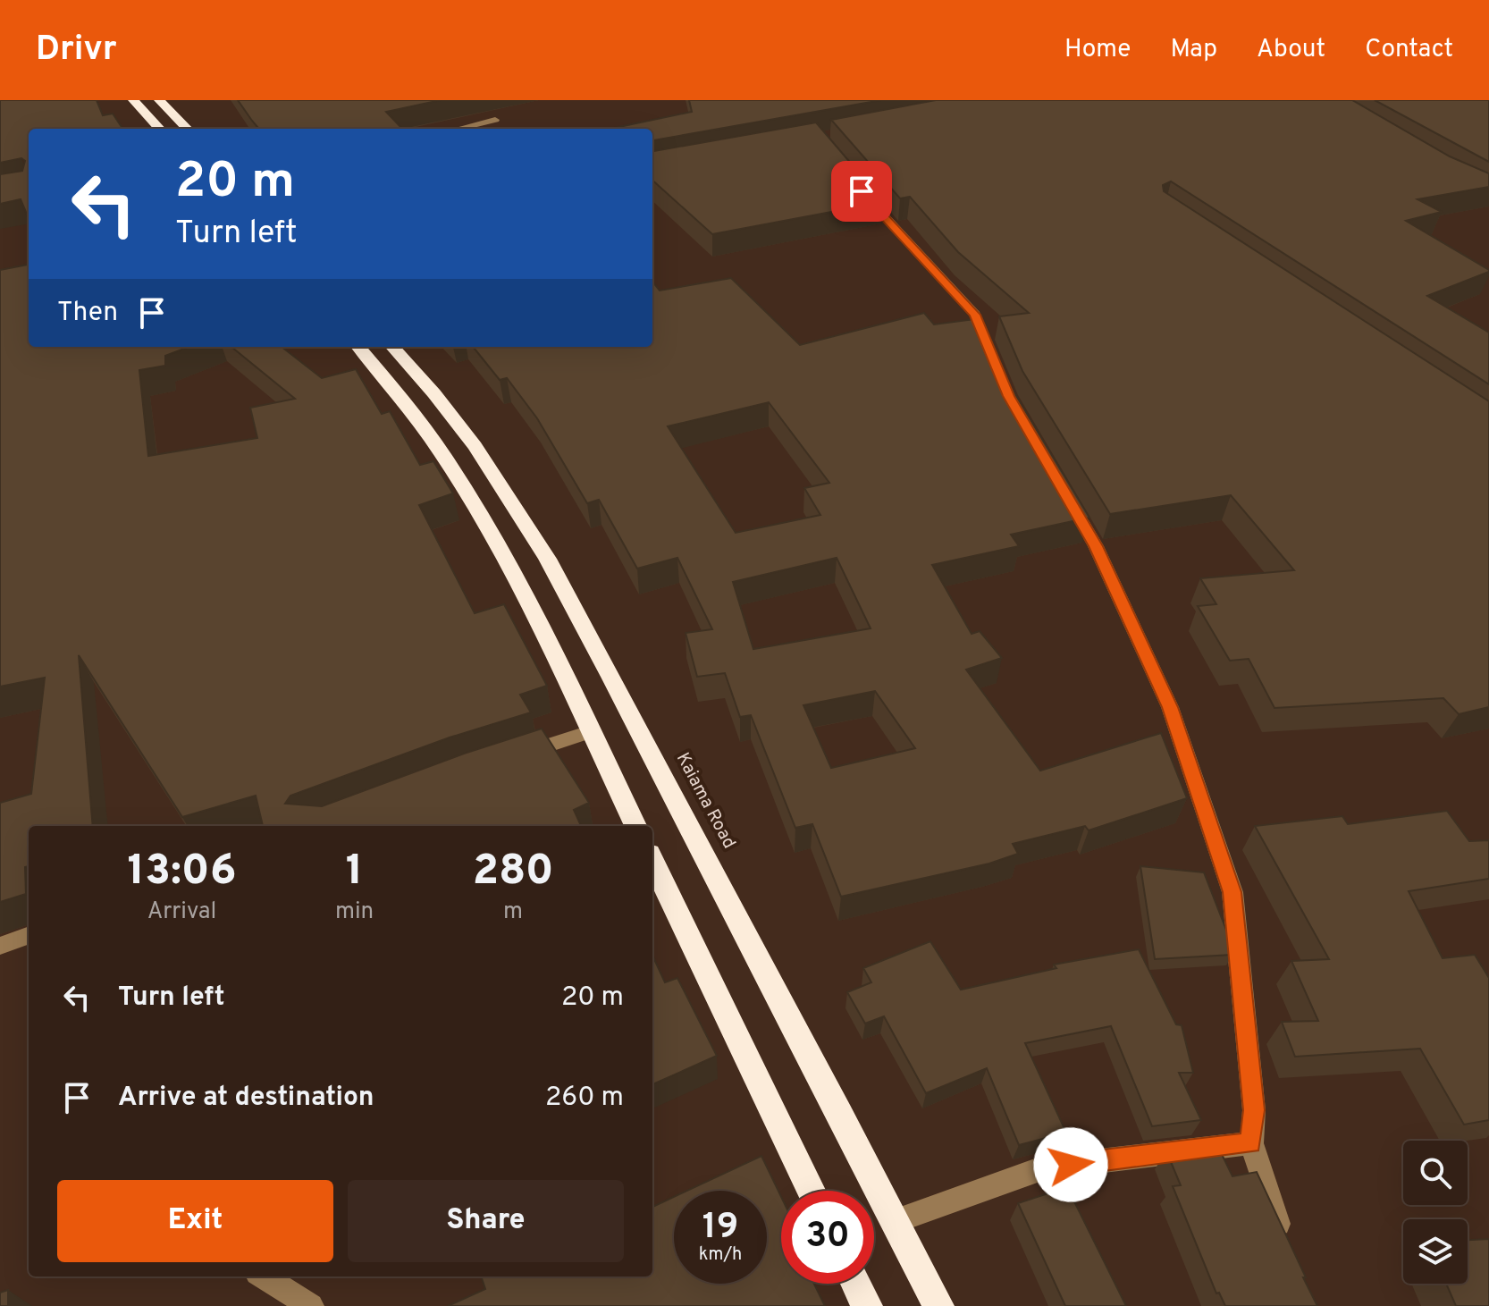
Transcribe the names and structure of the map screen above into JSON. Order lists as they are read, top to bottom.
{
  "streets": {
    "highway": ["Kaiama Road"]
  },
  "page": {
    "header": "Drivr",
    "nav": [
      "Home",
      "Map",
      "About",
      "Contact"
    ],
    "turn": ["20 m", "Turn left"],
    "then": "Then",
    "eta": [
      "13:06",
      "Arrival",
      "1",
      "min",
      "280",
      "m"
    ],
    "list": [
      {
        "name": "Turn left",
        "value": "20 m"
      },
      {
        "name": "Arrive at destination",
        "value": "260 m"
      }
    ],
    "buttons": ["Exit", "Share"],
    "speed": "19 km/h",
    "limit": "30"
  }
}
